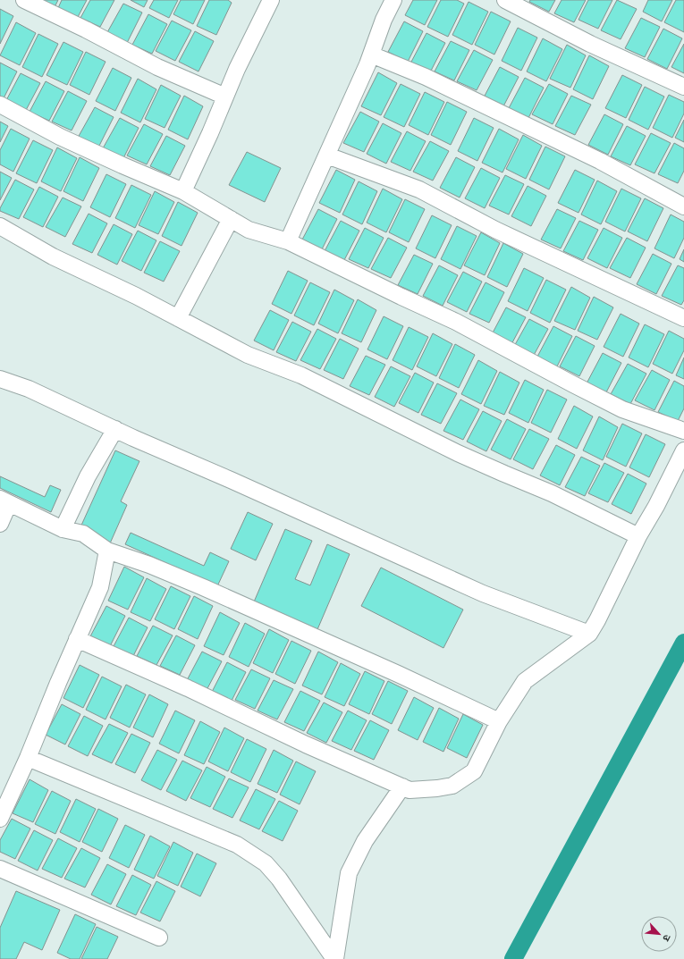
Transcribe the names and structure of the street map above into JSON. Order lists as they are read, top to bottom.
{
  "north": "bottom right"
}
